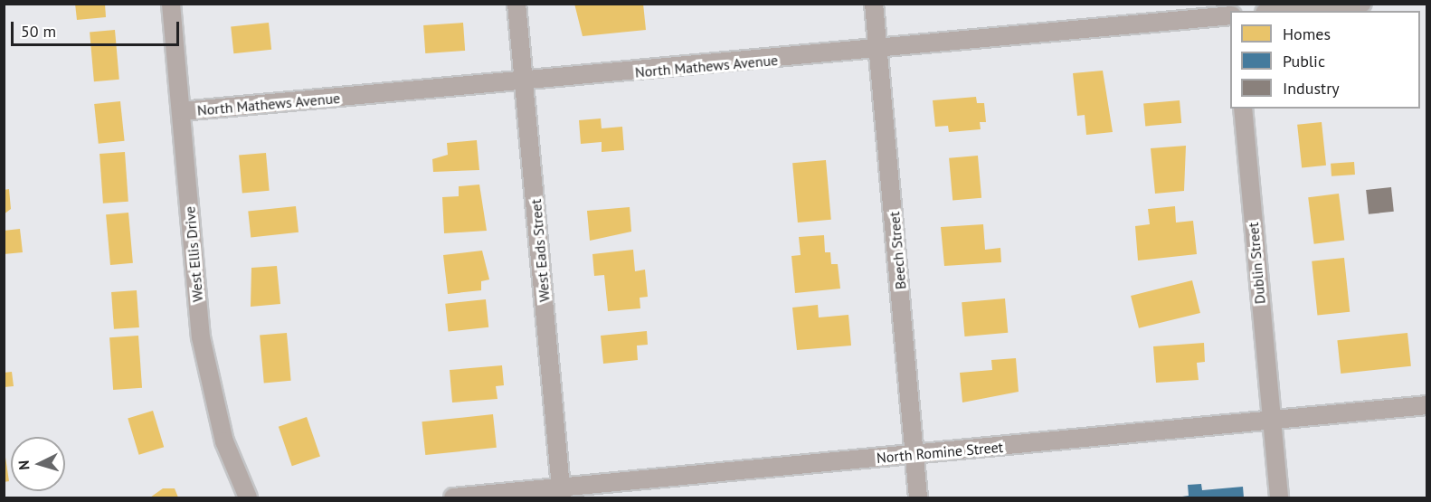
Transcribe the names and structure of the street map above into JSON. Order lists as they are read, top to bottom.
{
  "streets": {
    "street": [
      "North Mathews Avenue",
      "West Eads Street",
      "Beech Street",
      "West Ellis Drive",
      "Dublin Street",
      "North Romine Street"
    ]
  },
  "crossings": [
    ["North Mathews Avenue", "West Eads Street"],
    ["North Mathews Avenue", "Beech Street"],
    ["North Mathews Avenue", "West Ellis Drive"],
    ["West Eads Street", "North Romine Street"],
    ["Beech Street", "North Romine Street"],
    ["Dublin Street", "North Romine Street"]
  ],
  "legend": ["Homes", "Public", "Industry"],
  "scale_bar": "50 m",
  "north": "left"
}
